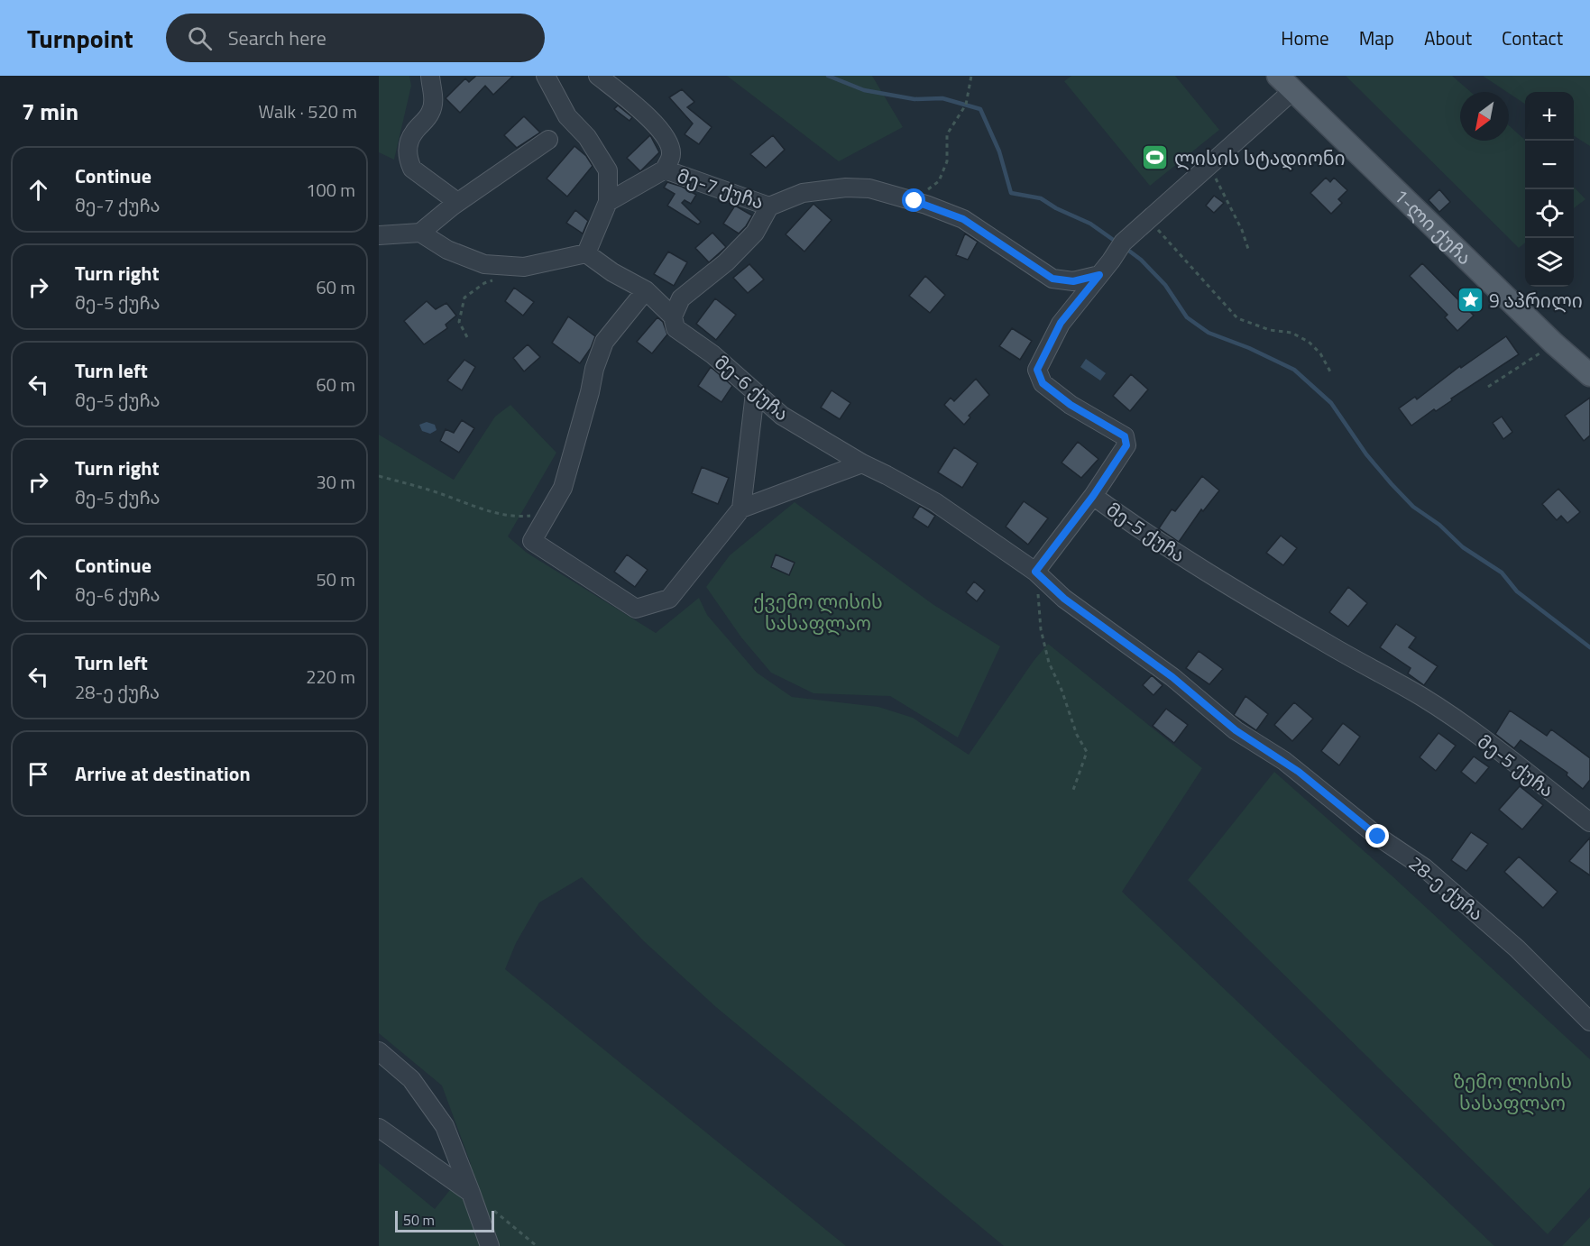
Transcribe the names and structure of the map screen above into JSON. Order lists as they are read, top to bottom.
{
  "streets": {
    "main road": ["1-ლი ქუჩა"],
    "street": [
      "მე-7 ქუჩა",
      "მე-6 ქუჩა",
      "მე-5 ქუჩა",
      "28-ე ქუჩა"
    ]
  },
  "crossings": [
    ["მე-7 ქუჩა", "მე-5 ქუჩა"],
    ["1-ლი ქუჩა", "მე-5 ქუჩა"],
    ["მე-6 ქუჩა", "28-ე ქუჩა"]
  ],
  "parks": ["ქვემო ლისის სასაფლაო", "ზემო ლისის სასაფლაო"],
  "places": {
    "sports": ["ლისის სტადიონი"],
    "place": ["9 აპრილი"]
  },
  "scale_bar": "50 m",
  "north": "bottom left",
  "page": {
    "header": "Turnpoint",
    "search": "Search here",
    "nav": [
      "Home",
      "Map",
      "About",
      "Contact"
    ],
    "heading": ["7 min", "Walk · 520 m"],
    "map_buttons": ["+", "−"],
    "list": [
      ["Continue", "მე-7 ქუჩა", "100 m"],
      ["Turn right", "მე-5 ქუჩა", "60 m"],
      ["Turn left", "მე-5 ქუჩა", "60 m"],
      ["Turn right", "მე-5 ქუჩა", "30 m"],
      ["Continue", "მე-6 ქუჩა", "50 m"],
      ["Turn left", "28-ე ქუჩა", "220 m"],
      "Arrive at destination"
    ],
    "scale": "50 m"
  }
}
